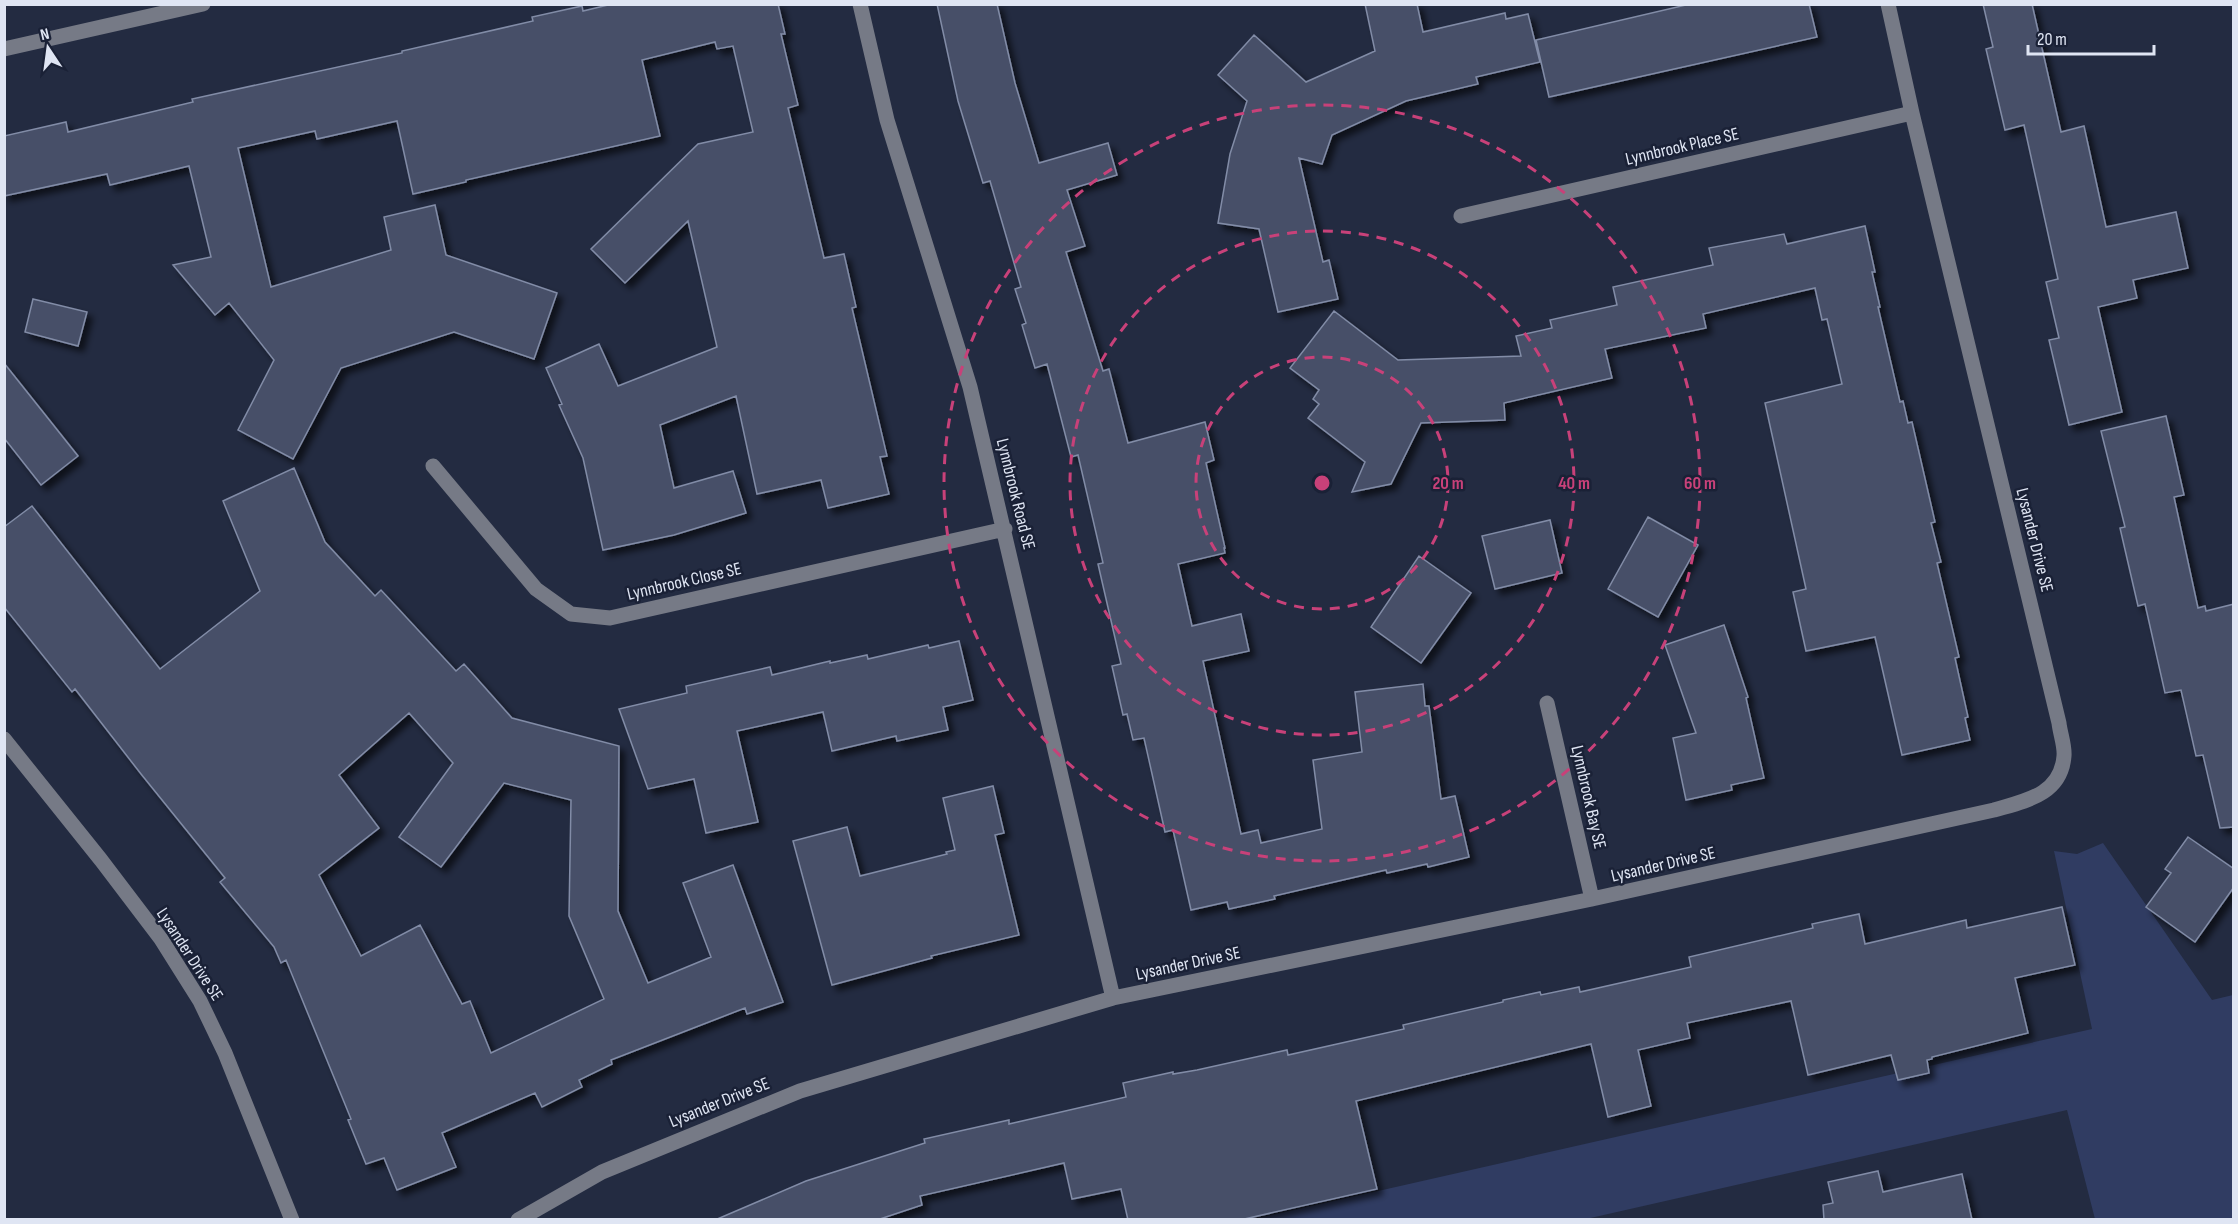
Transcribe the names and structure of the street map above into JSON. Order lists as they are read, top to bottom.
{
  "streets": {
    "street": [
      "Lynnbrook Place SE",
      "Lynnbrook Road SE",
      "Lysander Drive SE",
      "Lynnbrook Close SE",
      "Lynnbrook Bay SE"
    ]
  },
  "crossings": [
    ["Lynnbrook Place SE", "Lysander Drive SE"],
    ["Lynnbrook Road SE", "Lysander Drive SE"],
    ["Lynnbrook Road SE", "Lynnbrook Close SE"],
    ["Lysander Drive SE", "Lynnbrook Bay SE"]
  ],
  "scale_bar": "20 m",
  "north": "top",
  "rings": ["20 m", "40 m", "60 m"]
}
